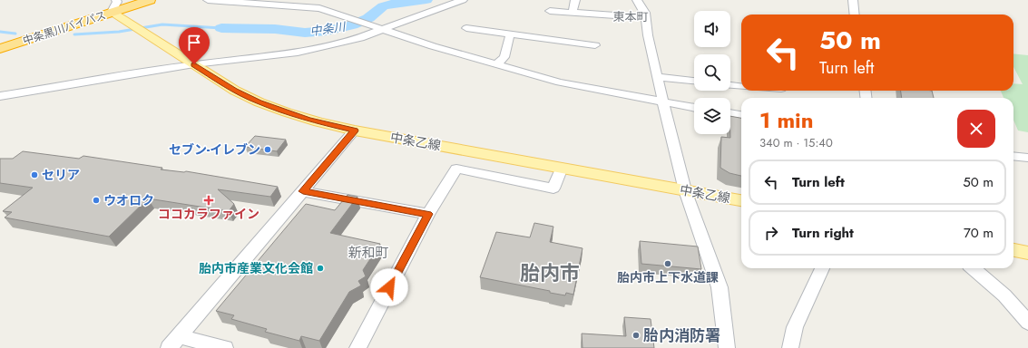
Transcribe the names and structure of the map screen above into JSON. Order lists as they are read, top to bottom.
{
  "streets": {
    "highway": ["中条黒川バイパス"],
    "main road": ["中条乙線"]
  },
  "crossings": [
    ["中条黒川バイパス", "中条乙線"]
  ],
  "districts": ["東本町", "新和町", "胎内市"],
  "water": ["中条川"],
  "places": {
    "other": [
      "セブン-イレブン",
      "セリア",
      "ウオロク",
      "胎内市上下水道課",
      "胎内市産業文化会館",
      "胎内消防署"
    ],
    "health": ["ココカラファイン"]
  },
  "page": {
    "turn": ["50 m", "Turn left"],
    "heading": ["1 min", "340 m · 15:40"],
    "list": [
      {
        "name": "Turn left",
        "value": "50 m"
      },
      {
        "name": "Turn right",
        "value": "70 m"
      }
    ]
  }
}
